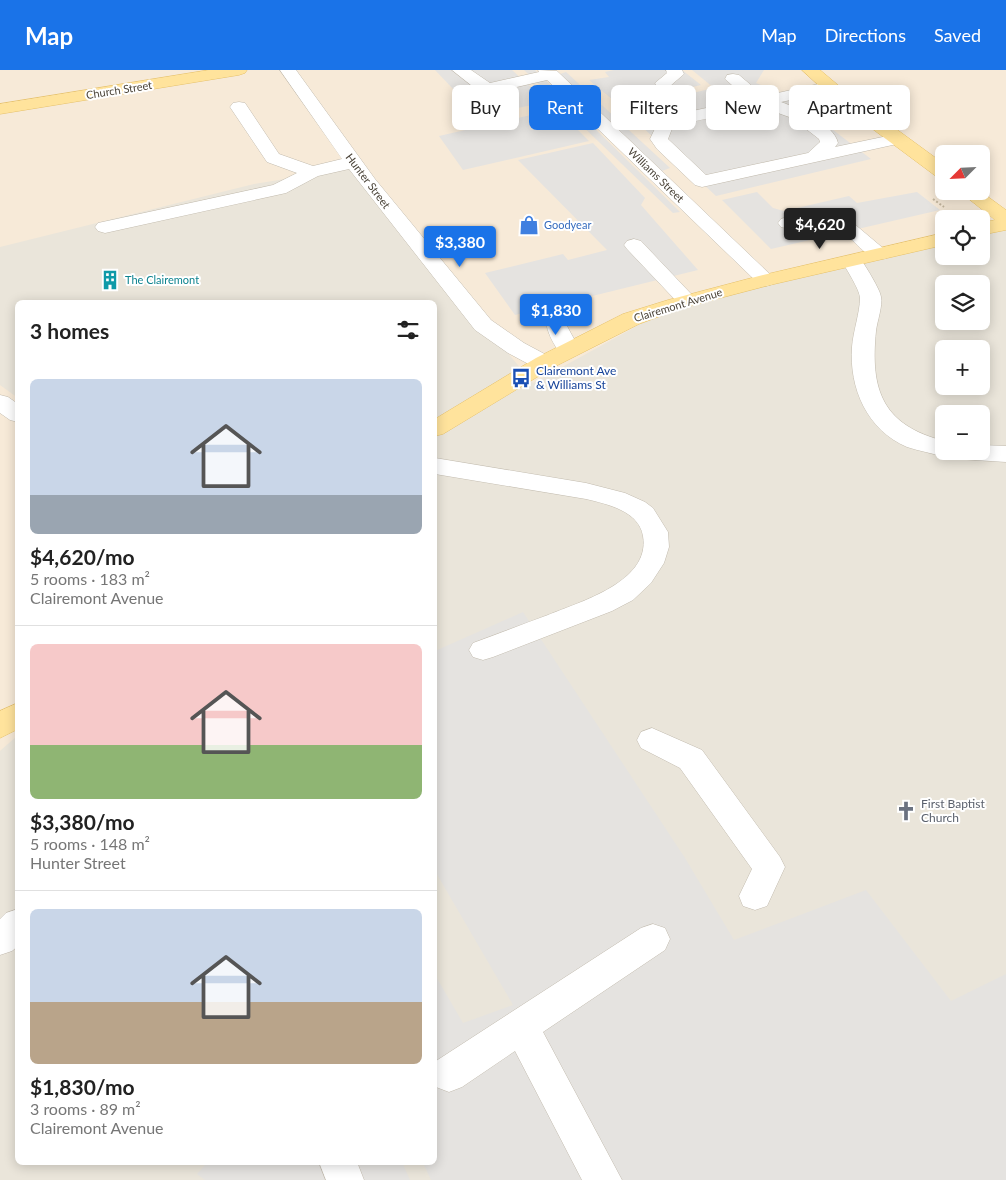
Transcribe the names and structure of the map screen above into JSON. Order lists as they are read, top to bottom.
{
  "streets": {
    "main road": ["Church Street", "Clairemont Avenue"],
    "street": ["Williams Street", "Hunter Street"]
  },
  "crossings": [
    ["Williams Street", "Clairemont Avenue"],
    ["Hunter Street", "Clairemont Avenue"]
  ],
  "places": {
    "shop": ["Goodyear"],
    "building": ["The Clairemont"],
    "bus stop": ["Clairemont Ave & Williams St"],
    "church": ["First Baptist Church"]
  },
  "north": "bottom left",
  "page": {
    "header": "Map",
    "nav": ["Map", "Directions", "Saved"],
    "chip": [
      "Buy",
      "Rent",
      "Filters",
      "New",
      "Apartment"
    ],
    "map_buttons": ["+", "−"],
    "price": ["$4,620", "$3,380", "$1,830"],
    "heading": "3 homes",
    "list": [
      {
        "name": "$4,620/mo",
        "note": "5 rooms · 183 m² · Clairemont Avenue"
      },
      {
        "name": "$3,380/mo",
        "note": "5 rooms · 148 m² · Hunter Street"
      },
      {
        "name": "$1,830/mo",
        "note": "3 rooms · 89 m² · Clairemont Avenue"
      }
    ]
  }
}
